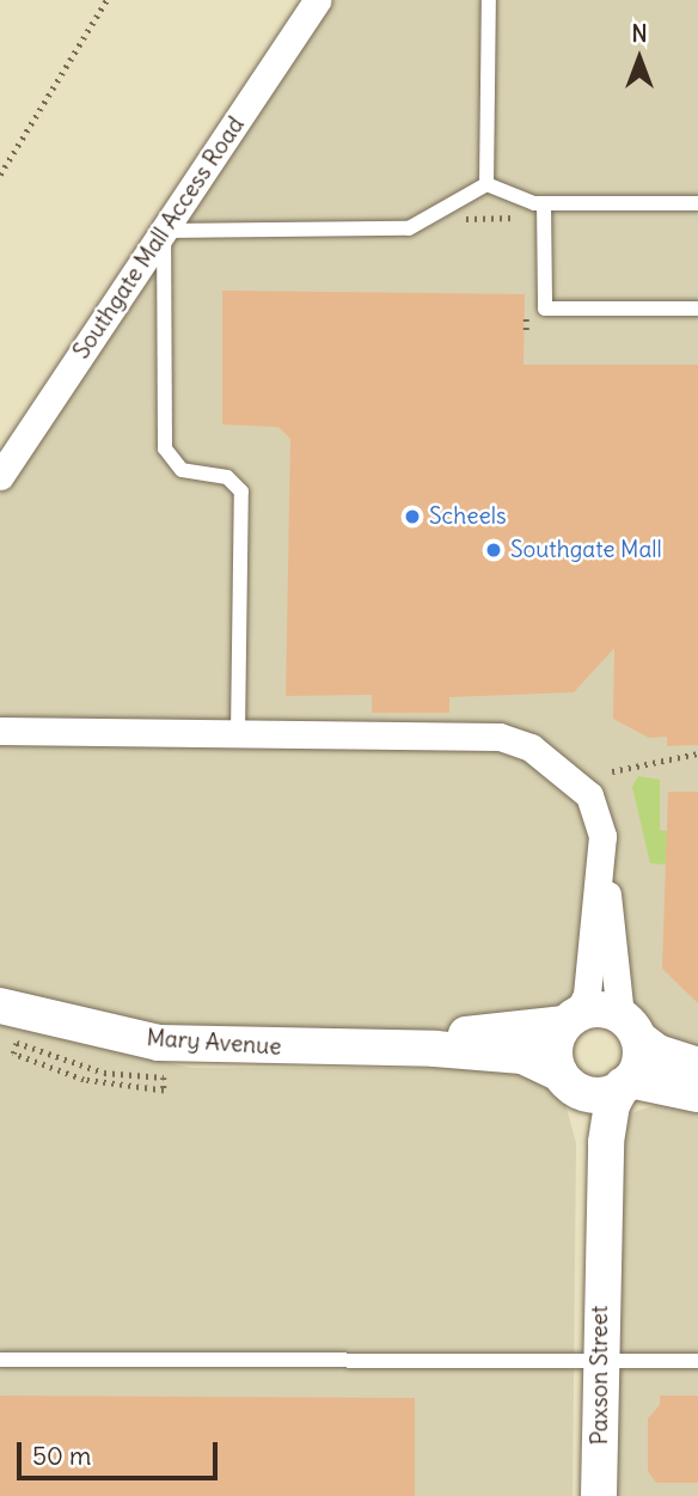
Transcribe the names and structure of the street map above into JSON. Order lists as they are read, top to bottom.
{
  "streets": {
    "street": ["Southgate Mall Access Road", "Mary Avenue", "Paxson Street"]
  },
  "crossings": [
    ["Mary Avenue", "Paxson Street"]
  ],
  "places": ["Scheels", "Southgate Mall"],
  "scale_bar": "50 m",
  "north": "top"
}
